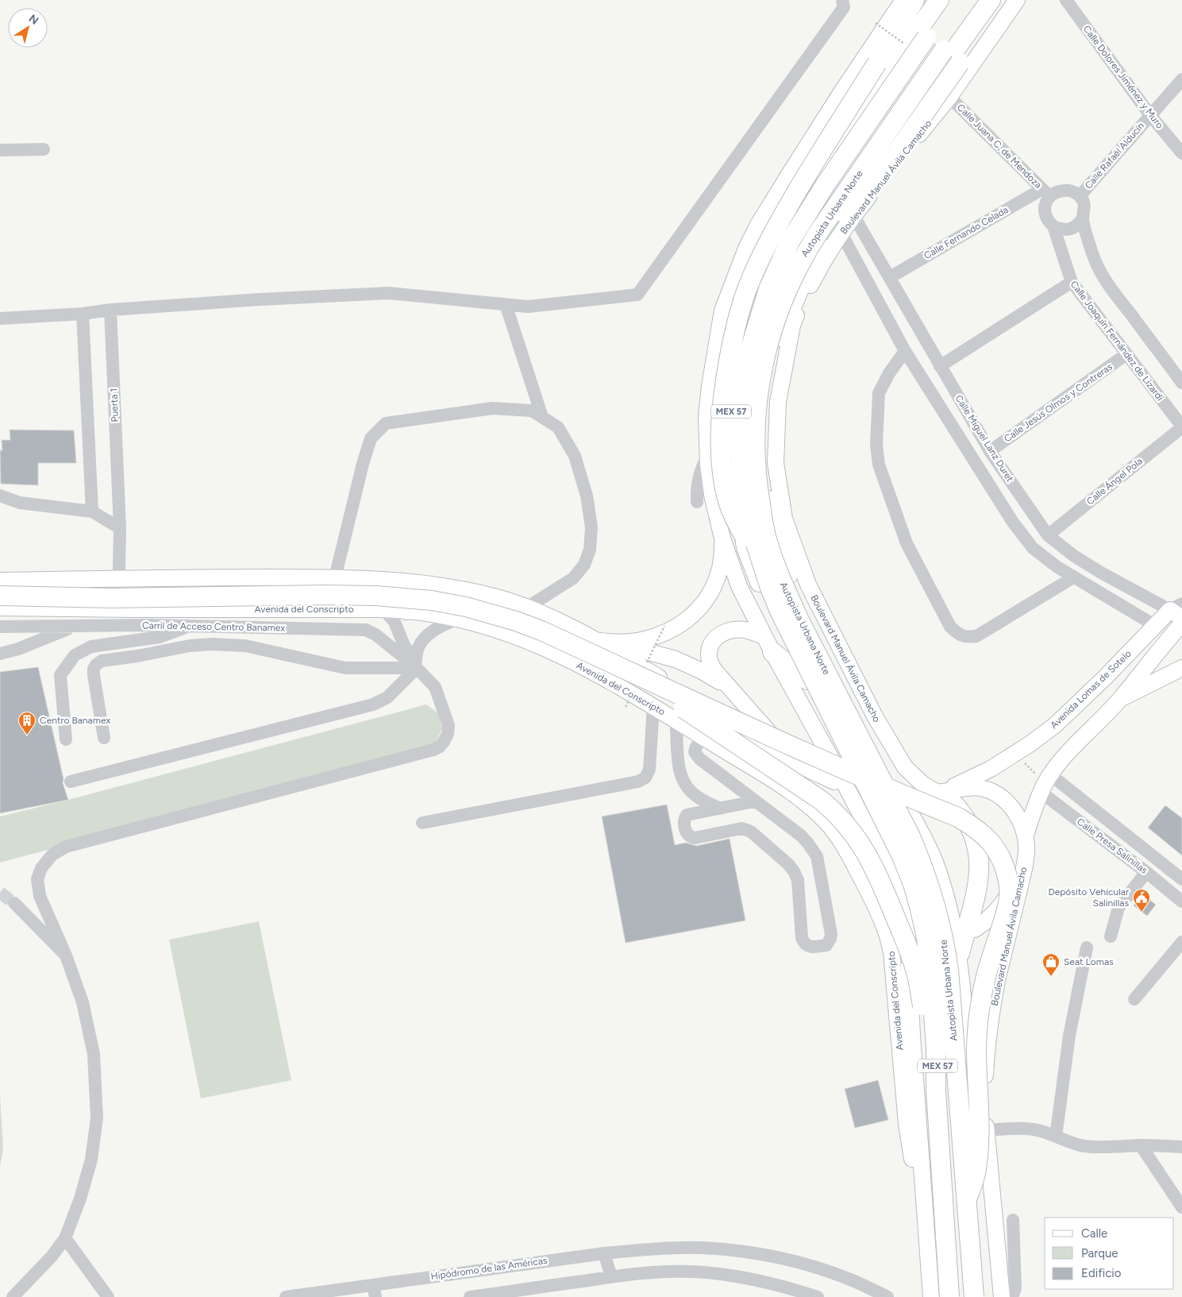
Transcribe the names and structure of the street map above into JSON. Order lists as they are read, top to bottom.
{
  "streets": {
    "highway": ["Boulevard Manuel Ávila Camacho", "Autopista Urbana Norte", "MEX 57"],
    "main road": ["Avenida del Conscripto", "Avenida Lomas de Sotelo"],
    "street": [
      "Calle Dolores Jiménez y Muro",
      "Calle Juana C. de Mendoza",
      "Calle Rafaél Alducín",
      "Calle Fernando Celada",
      "Calle Joaquín Fernández de Lizardi",
      "Calle Jesús Olmos y Contreras",
      "Puerta 1",
      "Calle Miguel Lanz Duret",
      "Calle Ángel Pola",
      "Carril de Acceso Centro Banamex",
      "Calle Presa Salinillas",
      "Hipódromo de las Américas"
    ]
  },
  "crossings": [
    ["Calle Dolores Jiménez y Muro", "Calle Rafaél Alducín"],
    ["Calle Juana C. de Mendoza", "Calle Rafaél Alducín"],
    ["Calle Juana C. de Mendoza", "Boulevard Manuel Ávila Camacho"],
    ["Calle Juana C. de Mendoza", "Calle Fernando Celada"],
    ["Calle Juana C. de Mendoza", "Calle Joaquín Fernández de Lizardi"],
    ["Calle Rafaél Alducín", "Calle Fernando Celada"],
    ["Calle Rafaél Alducín", "Calle Joaquín Fernández de Lizardi"],
    ["Boulevard Manuel Ávila Camacho", "Autopista Urbana Norte"],
    ["Boulevard Manuel Ávila Camacho", "Calle Miguel Lanz Duret"],
    ["Boulevard Manuel Ávila Camacho", "Avenida Lomas de Sotelo"],
    ["Autopista Urbana Norte", "MEX 57"],
    ["Calle Fernando Celada", "Calle Joaquín Fernández de Lizardi"],
    ["Calle Fernando Celada", "Calle Miguel Lanz Duret"],
    ["Calle Joaquín Fernández de Lizardi", "Calle Jesús Olmos y Contreras"],
    ["Calle Joaquín Fernández de Lizardi", "Calle Ángel Pola"],
    ["Calle Jesús Olmos y Contreras", "Calle Miguel Lanz Duret"],
    ["Puerta 1", "Avenida del Conscripto"],
    ["Puerta 1", "Carril de Acceso Centro Banamex"],
    ["Calle Miguel Lanz Duret", "Calle Ángel Pola"],
    ["Calle Miguel Lanz Duret", "Avenida Lomas de Sotelo"]
  ],
  "places": {
    "building": ["Centro Banamex"],
    "public building": ["Depósito Vehicular Salinillas"],
    "shop": ["Seat Lomas"]
  },
  "legend": ["Calle", "Parque", "Edificio"],
  "north": "top right"
}
